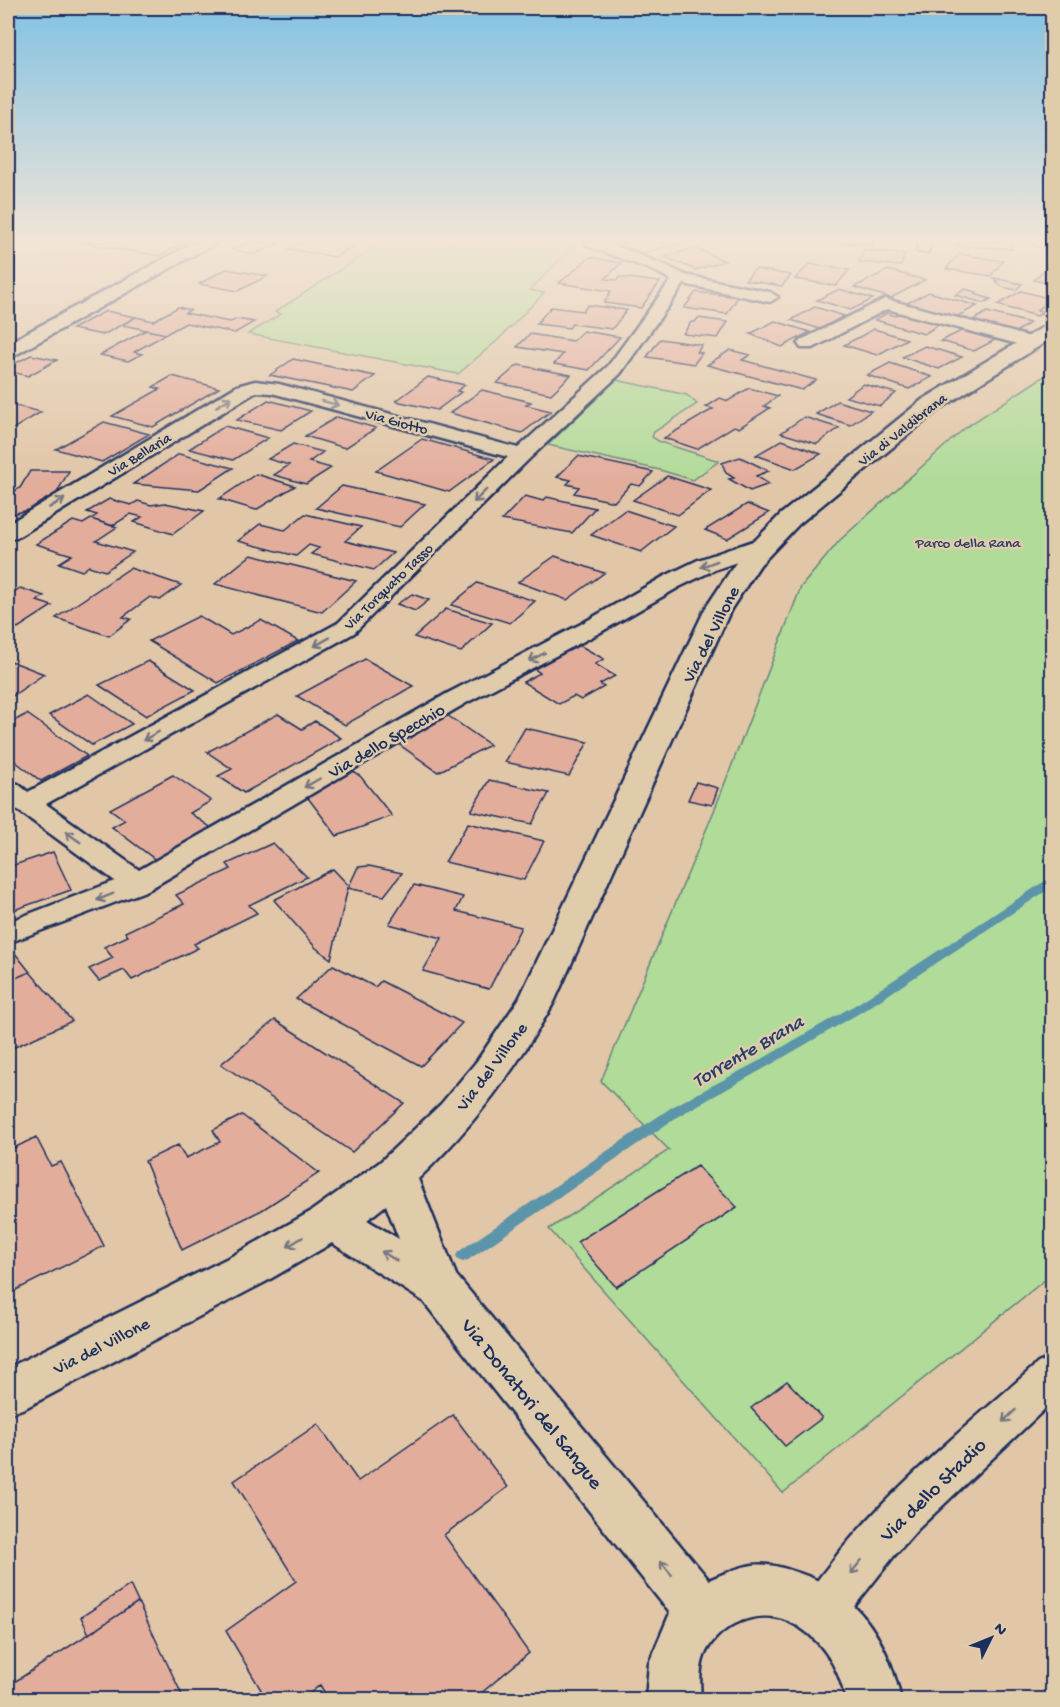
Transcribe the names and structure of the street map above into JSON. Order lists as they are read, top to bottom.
{
  "streets": {
    "street": [
      "Via Giotto",
      "Via di Valdibrana",
      "Via Bellaria",
      "Via Torquato Tasso",
      "Via del Villone",
      "Via dello Specchio",
      "Via Donatori del Sangue",
      "Via dello Stadio"
    ]
  },
  "crossings": [
    ["Via Giotto", "Via Bellaria"],
    ["Via Giotto", "Via Torquato Tasso"],
    ["Via di Valdibrana", "Via del Villone"],
    ["Via di Valdibrana", "Via dello Specchio"],
    ["Via del Villone", "Via dello Specchio"],
    ["Via del Villone", "Via Donatori del Sangue"]
  ],
  "one_way": [
    "Via Giotto",
    "Via Bellaria",
    "Via Torquato Tasso",
    "Via dello Specchio",
    "Via Donatori del Sangue",
    "Via dello Stadio"
  ],
  "water": ["Torrente Brana"],
  "parks": ["Parco della Rana"],
  "north": "top right"
}
